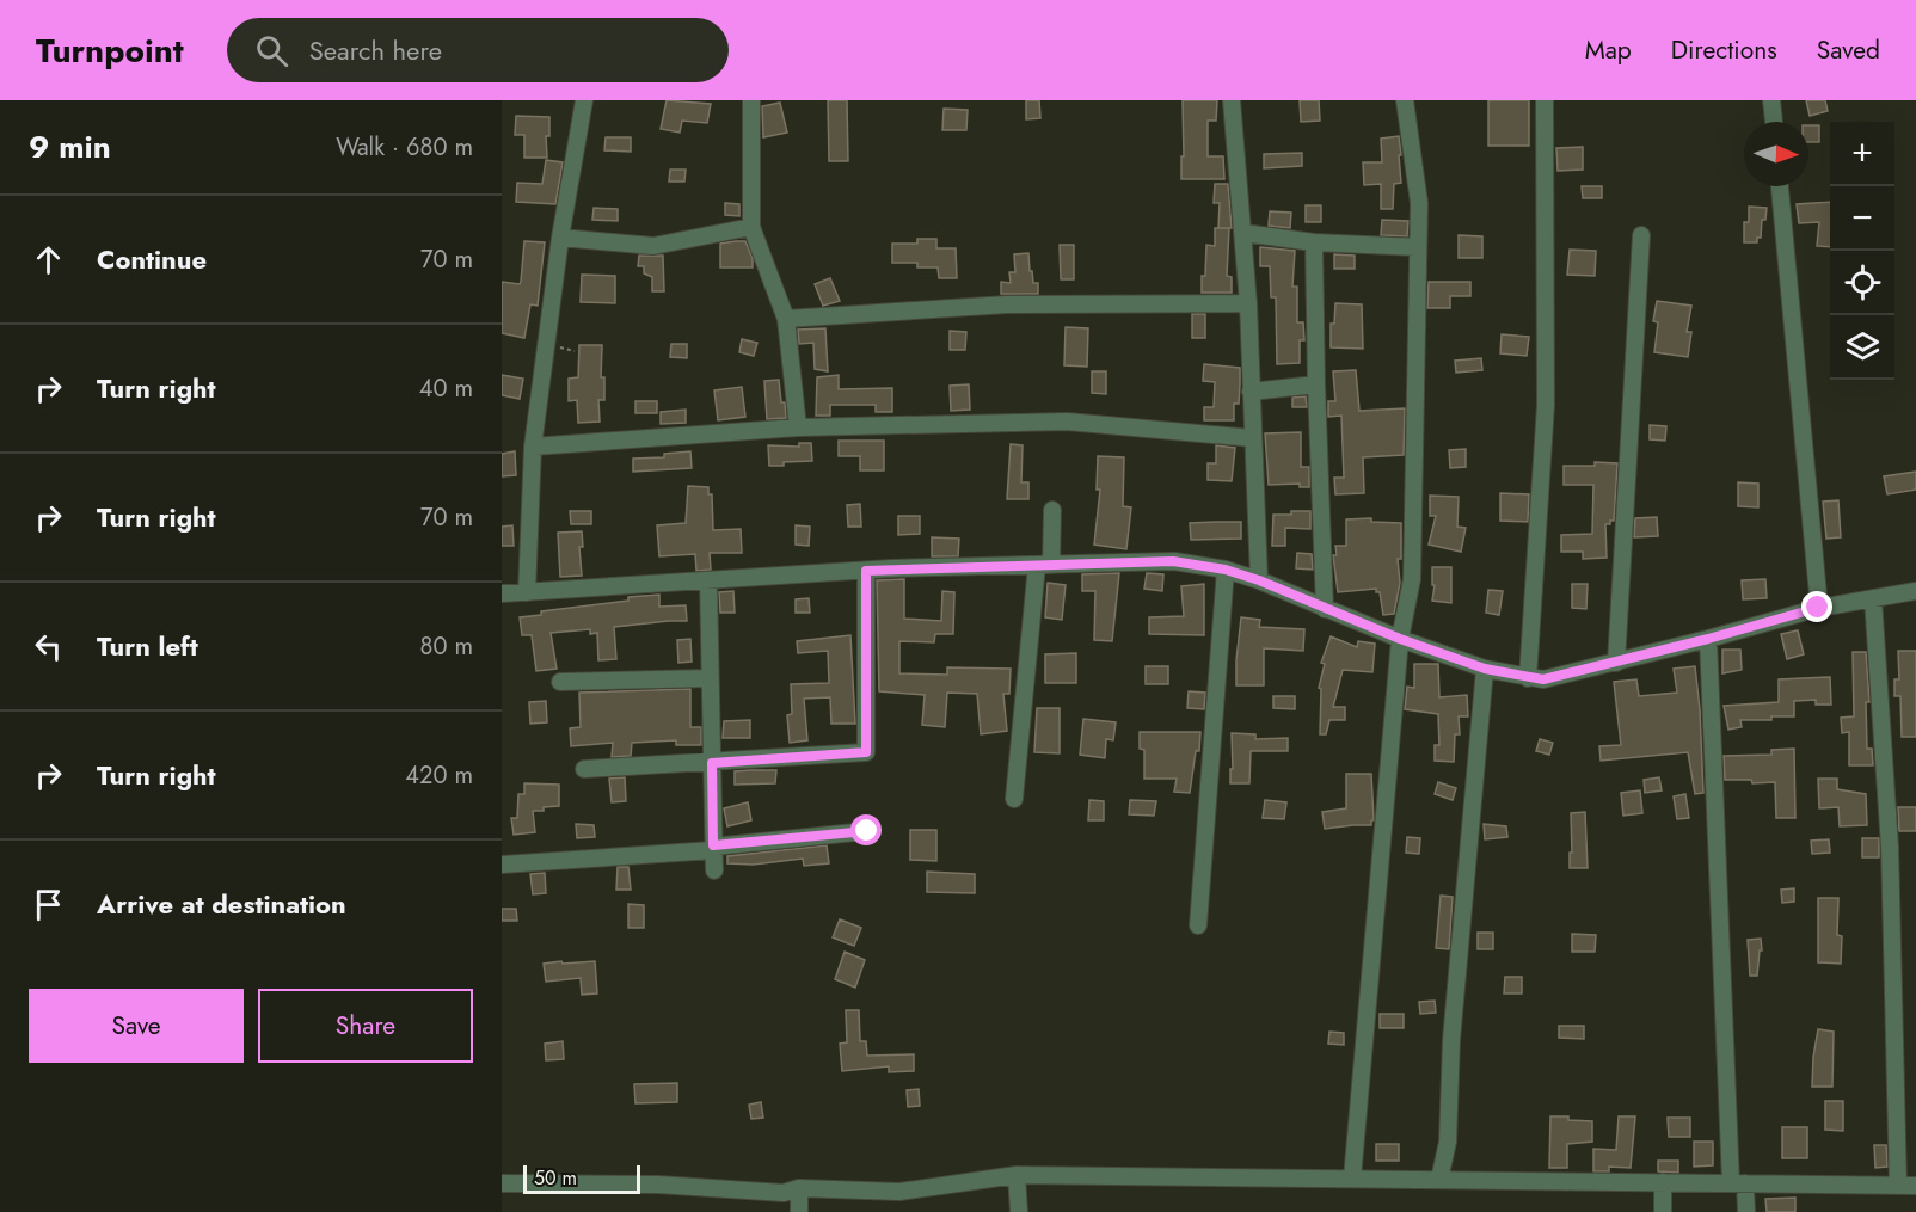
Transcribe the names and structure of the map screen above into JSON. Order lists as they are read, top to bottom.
{
  "scale_bar": "50 m",
  "north": "right",
  "page": {
    "header": "Turnpoint",
    "search": "Search here",
    "nav": ["Map", "Directions", "Saved"],
    "heading": ["9 min", "Walk · 680 m"],
    "map_buttons": ["+", "−"],
    "list": [
      ["Continue", "70 m"],
      ["Turn right", "40 m"],
      ["Turn right", "70 m"],
      ["Turn left", "80 m"],
      ["Turn right", "420 m"],
      "Arrive at destination"
    ],
    "buttons": ["Save", "Share"],
    "scale": "50 m"
  }
}
